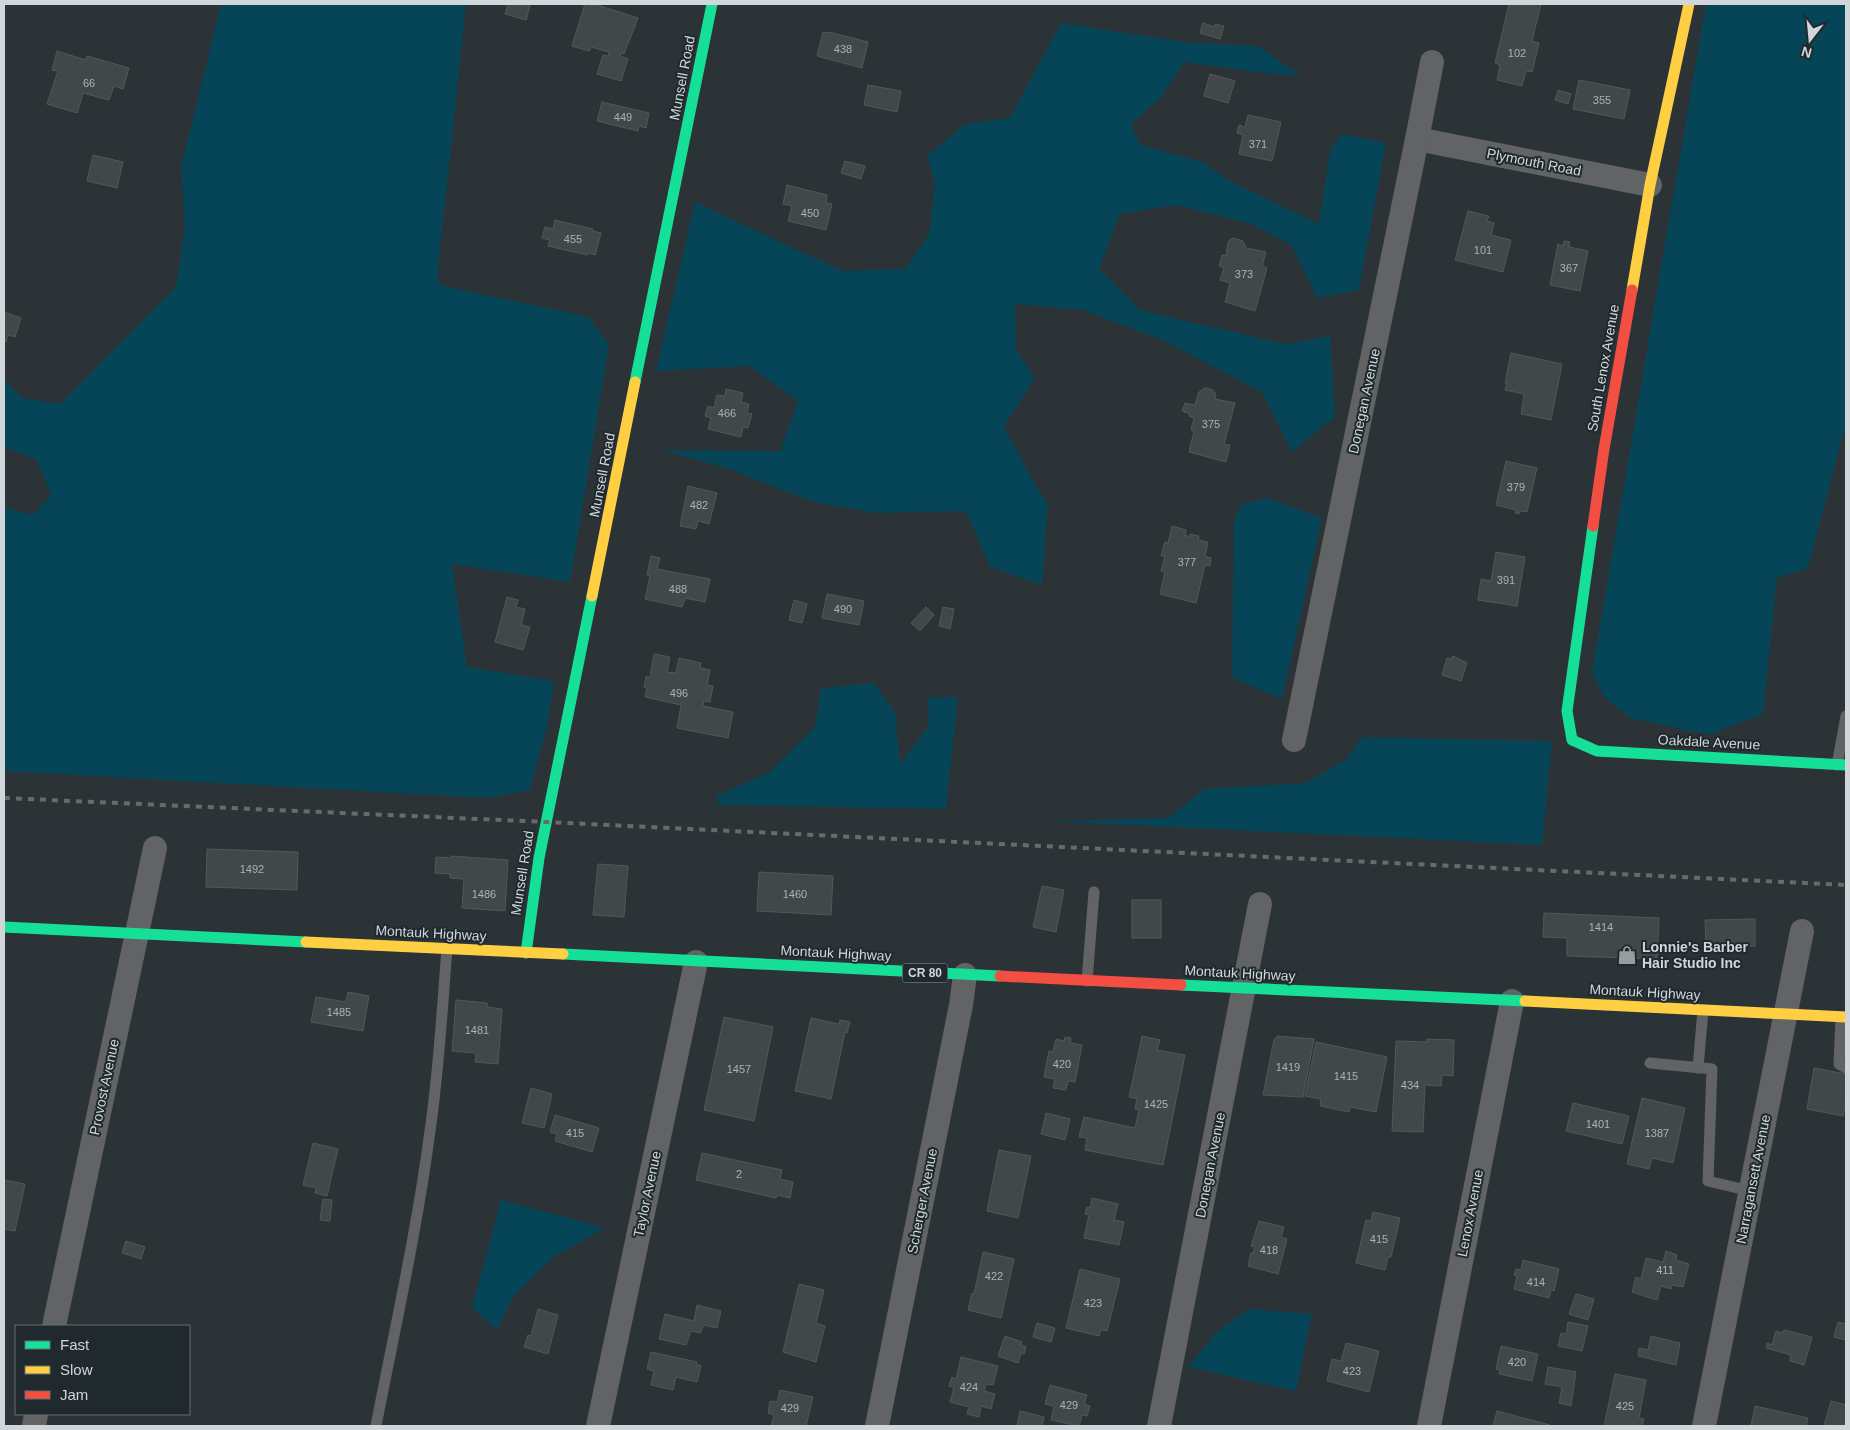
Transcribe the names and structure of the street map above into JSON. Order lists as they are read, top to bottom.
{
  "streets": {
    "street": [
      "Munsell Road",
      "Plymouth Road",
      "South Lenox Avenue",
      "Donegan Avenue",
      "Oakdale Avenue",
      "Montauk Highway",
      "CR 80",
      "Provost Avenue",
      "Narragansett Avenue",
      "Taylor Avenue",
      "Scherger Avenue",
      "Lenox Avenue"
    ]
  },
  "crossings": [
    ["Munsell Road", "Montauk Highway"],
    ["Plymouth Road", "South Lenox Avenue"],
    ["Plymouth Road", "Donegan Avenue"],
    ["South Lenox Avenue", "Oakdale Avenue"],
    ["Donegan Avenue", "Montauk Highway"],
    ["Montauk Highway", "Provost Avenue"],
    ["Montauk Highway", "Narragansett Avenue"],
    ["Montauk Highway", "Taylor Avenue"],
    ["Montauk Highway", "Scherger Avenue"],
    ["Montauk Highway", "Lenox Avenue"]
  ],
  "places": {
    "shop": ["Lonnie's Barber Hair Studio Inc"]
  },
  "house_numbers": [
    "438",
    "102",
    "66",
    "355",
    "449",
    "371",
    "450",
    "455",
    "101",
    "367",
    "373",
    "466",
    "375",
    "379",
    "482",
    "377",
    "391",
    "488",
    "490",
    "496",
    "1492",
    "1486",
    "1460",
    "1414",
    "1485",
    "1481",
    "420",
    "1419",
    "1457",
    "1415",
    "434",
    "1425",
    "1401",
    "415",
    "1387",
    "2",
    "415",
    "418",
    "411",
    "422",
    "414",
    "423",
    "420",
    "423",
    "424",
    "429",
    "425",
    "429"
  ],
  "legend": ["Fast", "Slow", "Jam"],
  "north": "bottom"
}
